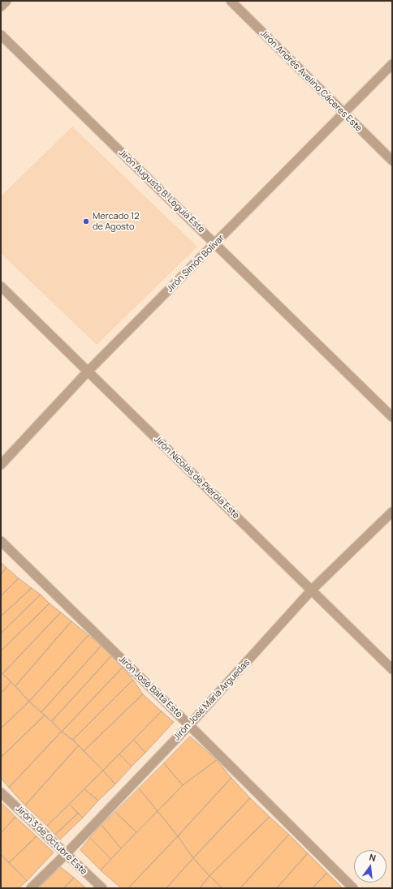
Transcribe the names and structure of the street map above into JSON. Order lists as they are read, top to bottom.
{
  "streets": {
    "street": [
      "Jirón Andrés Avelino Cáceres Este",
      "Jirón Augusto B. Leguía Este",
      "Jirón Simón Bolívar",
      "Jirón Nicolás de Piérola Este",
      "Jirón José Balta Este",
      "Jirón José María Arguedas",
      "Jirón 3 de Octubre Este"
    ]
  },
  "crossings": [
    ["Jirón Andrés Avelino Cáceres Este", "Jirón Simón Bolívar"],
    ["Jirón Augusto B. Leguía Este", "Jirón Simón Bolívar"],
    ["Jirón Simón Bolívar", "Jirón Nicolás de Piérola Este"],
    ["Jirón Nicolás de Piérola Este", "Jirón José María Arguedas"],
    ["Jirón José Balta Este", "Jirón José María Arguedas"],
    ["Jirón José María Arguedas", "Jirón 3 de Octubre Este"]
  ],
  "places": ["Mercado 12 de Agosto"],
  "north": "top"
}
